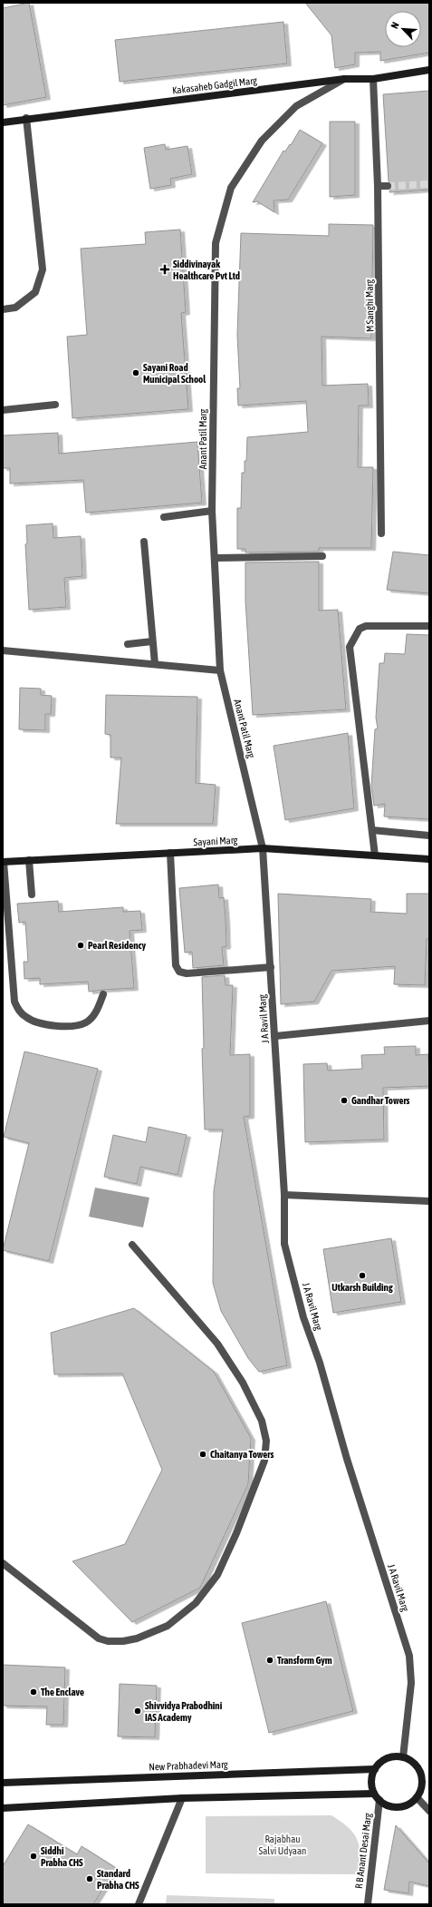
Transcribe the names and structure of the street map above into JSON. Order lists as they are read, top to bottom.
{
  "streets": {
    "main road": ["Kakasaheb Gadgil Marg", "Sayani Marg", "New Prabhadevi Marg"],
    "street": [
      "M Sanghi Marg",
      "Anant Patil Marg",
      "J A Ravil Marg",
      "R B Anant Desai Marg"
    ]
  },
  "crossings": [
    ["Kakasaheb Gadgil Marg", "M Sanghi Marg"],
    ["Kakasaheb Gadgil Marg", "Anant Patil Marg"],
    ["Anant Patil Marg", "Sayani Marg"],
    ["Anant Patil Marg", "J A Ravil Marg"],
    ["Sayani Marg", "J A Ravil Marg"],
    ["J A Ravil Marg", "New Prabhadevi Marg"],
    ["J A Ravil Marg", "R B Anant Desai Marg"],
    ["New Prabhadevi Marg", "R B Anant Desai Marg"]
  ],
  "parks": ["Rajabhau Salvi Udyaan"],
  "places": {
    "health": ["Siddivinayak Healthcare Pvt Ltd"],
    "other": [
      "Sayani Road Municipal School",
      "Pearl Residency",
      "Gandhar Towers",
      "Utkarsh Building",
      "Chaitanya Towers",
      "Transform Gym",
      "The Enclave",
      "Shivvidya Prabodhini IAS Academy",
      "Siddhi Prabha CHS",
      "Standard Prabha CHS"
    ]
  },
  "north": "top left"
}
